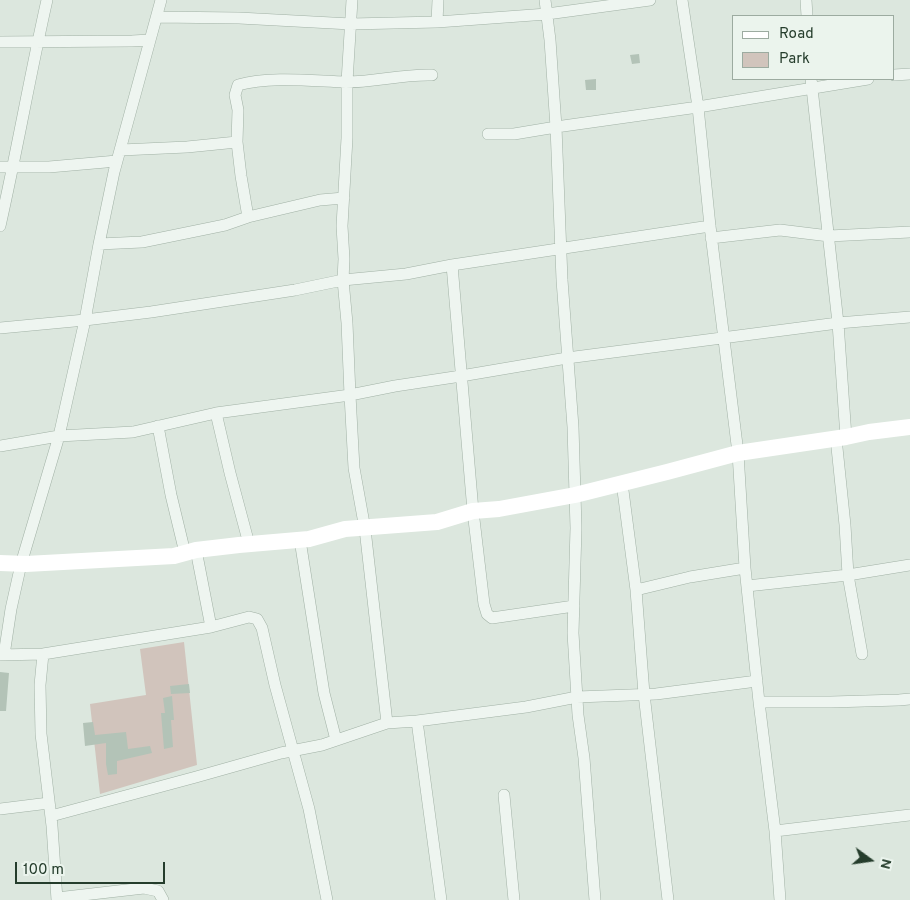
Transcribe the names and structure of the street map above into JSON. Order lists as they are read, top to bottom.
{
  "legend": ["Road", "Park"],
  "scale_bar": "100 m",
  "north": "right"
}
